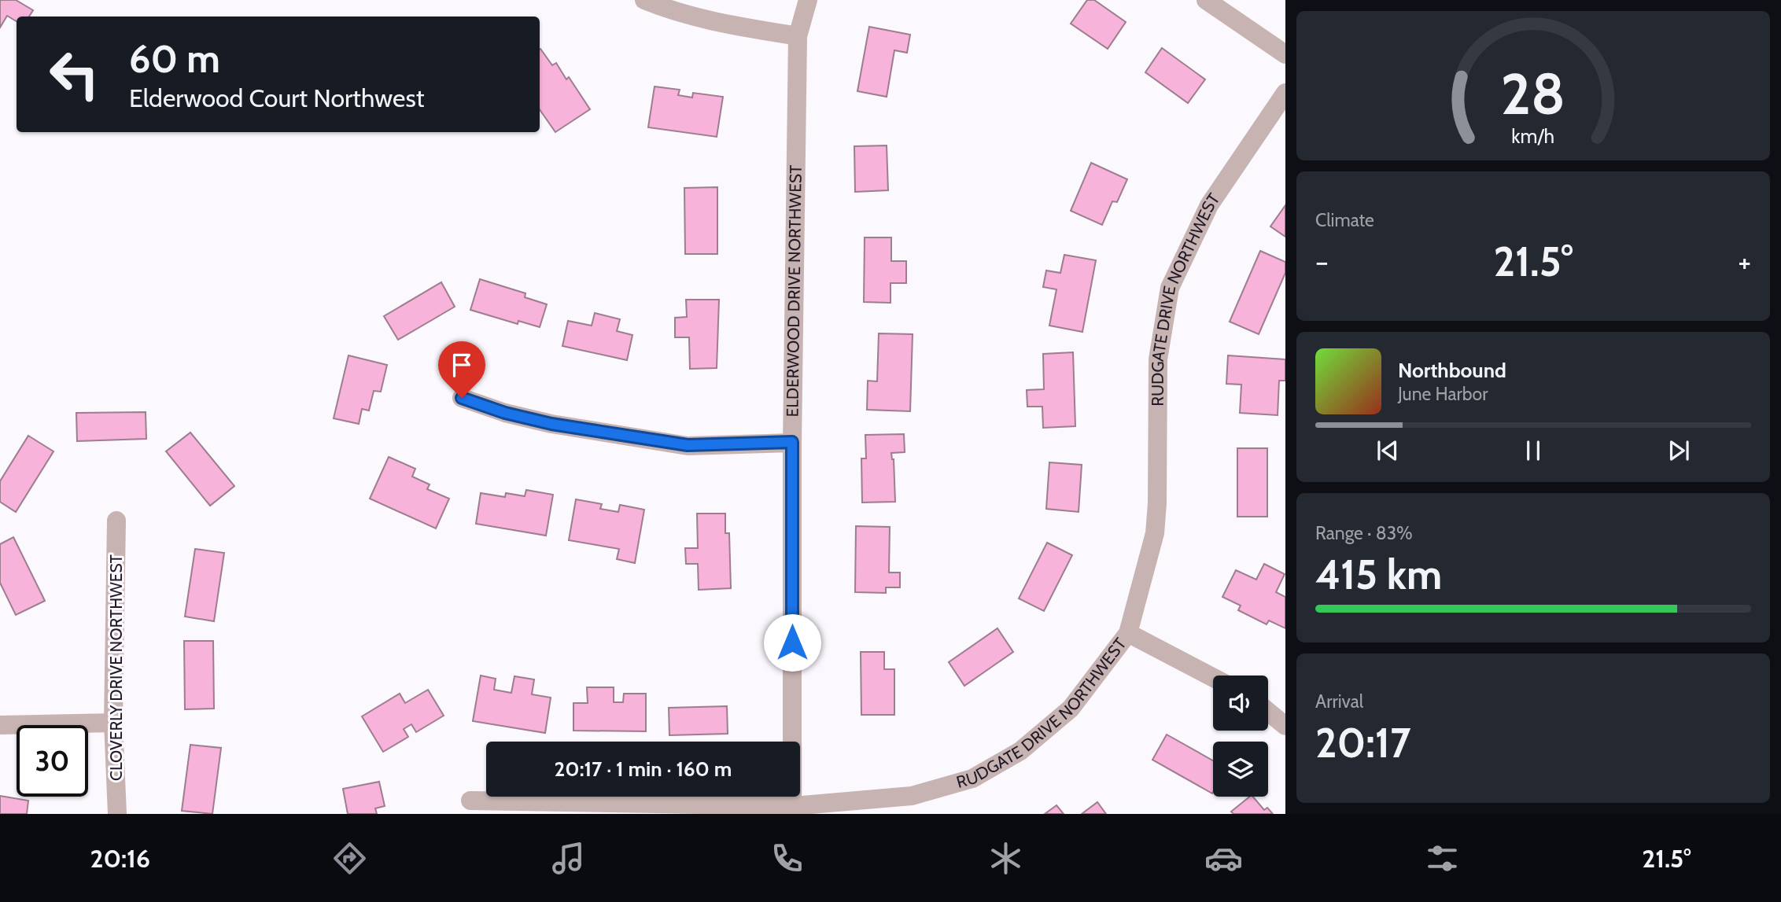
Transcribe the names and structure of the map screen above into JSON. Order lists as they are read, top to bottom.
{
  "streets": {
    "street": ["ELDERWOOD DRIVE NORTHWEST", "RUDGATE DRIVE NORTHWEST", "CLOVERLY DRIVE NORTHWEST"]
  },
  "crossings": [
    ["ELDERWOOD DRIVE NORTHWEST", "RUDGATE DRIVE NORTHWEST"]
  ],
  "page": {
    "turn": ["60 m", "Elderwood Court Northwest"],
    "tile": [
      "Climate",
      ["Range · 83%", "415 km"],
      ["Arrival", "20:17"]
    ],
    "heat": ["−", "21.5°", "+"],
    "song": ["Northbound", "June Harbor"],
    "limit": "30",
    "trip": "20:17 · 1 min · 160 m",
    "tabs": ["20:16", "21.5°"],
    "gauge": ["28", "km/h"]
  }
}
